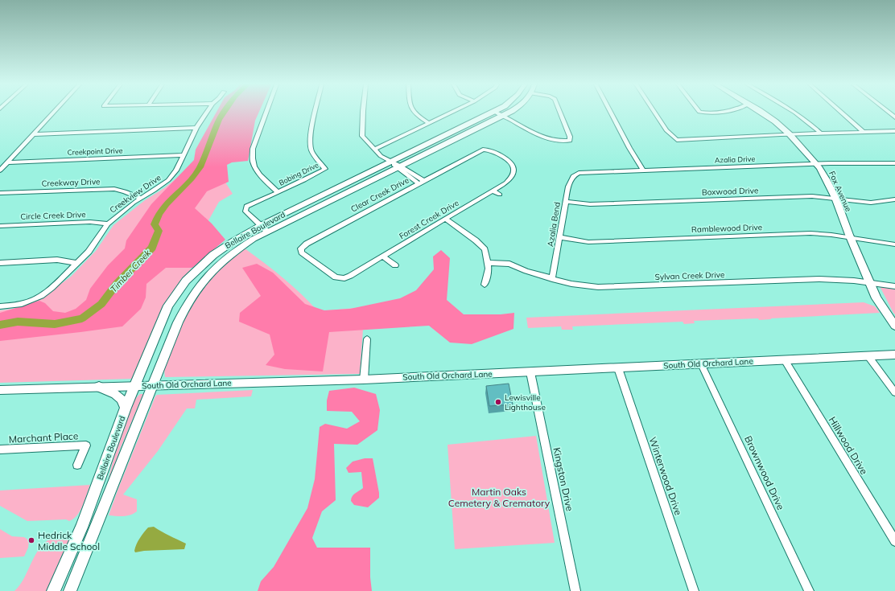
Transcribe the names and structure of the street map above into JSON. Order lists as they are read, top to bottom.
{
  "streets": {
    "main road": ["Fox Avenue", "Bellaire Boulevard"],
    "street": [
      "Creekpoint Drive",
      "Azalia Drive",
      "Bobing Drive",
      "Creekway Drive",
      "Boxwood Drive",
      "Creekview Drive",
      "Clear Creek Drive",
      "Circle Creek Drive",
      "Forest Creek Drive",
      "Azalia Bend",
      "Ramblewood Drive",
      "Sylvan Creek Drive",
      "South Old Orchard Lane",
      "Marchant Place",
      "Hillwood Drive",
      "Brownwood Drive",
      "Winterwood Drive",
      "Kingston Drive"
    ]
  },
  "crossings": [
    ["Creekpoint Drive", "Creekview Drive"],
    ["Azalia Drive", "Fox Avenue"],
    ["Azalia Drive", "Azalia Bend"],
    ["Bobing Drive", "Bellaire Boulevard"],
    ["Creekway Drive", "Creekview Drive"],
    ["Boxwood Drive", "Fox Avenue"],
    ["Boxwood Drive", "Azalia Bend"],
    ["Fox Avenue", "Ramblewood Drive"],
    ["Fox Avenue", "Sylvan Creek Drive"],
    ["Creekview Drive", "Circle Creek Drive"],
    ["Clear Creek Drive", "Forest Creek Drive"],
    ["Azalia Bend", "Ramblewood Drive"],
    ["Azalia Bend", "Sylvan Creek Drive"],
    ["Bellaire Boulevard", "South Old Orchard Lane"],
    ["South Old Orchard Lane", "Hillwood Drive"],
    ["South Old Orchard Lane", "Brownwood Drive"],
    ["South Old Orchard Lane", "Winterwood Drive"],
    ["South Old Orchard Lane", "Kingston Drive"]
  ],
  "water": ["Timber Creek"],
  "parks": ["Martin Oaks Cemetery & Crematory"],
  "places": ["Lewisville Lighthouse", "Hedrick Middle School"]
}
